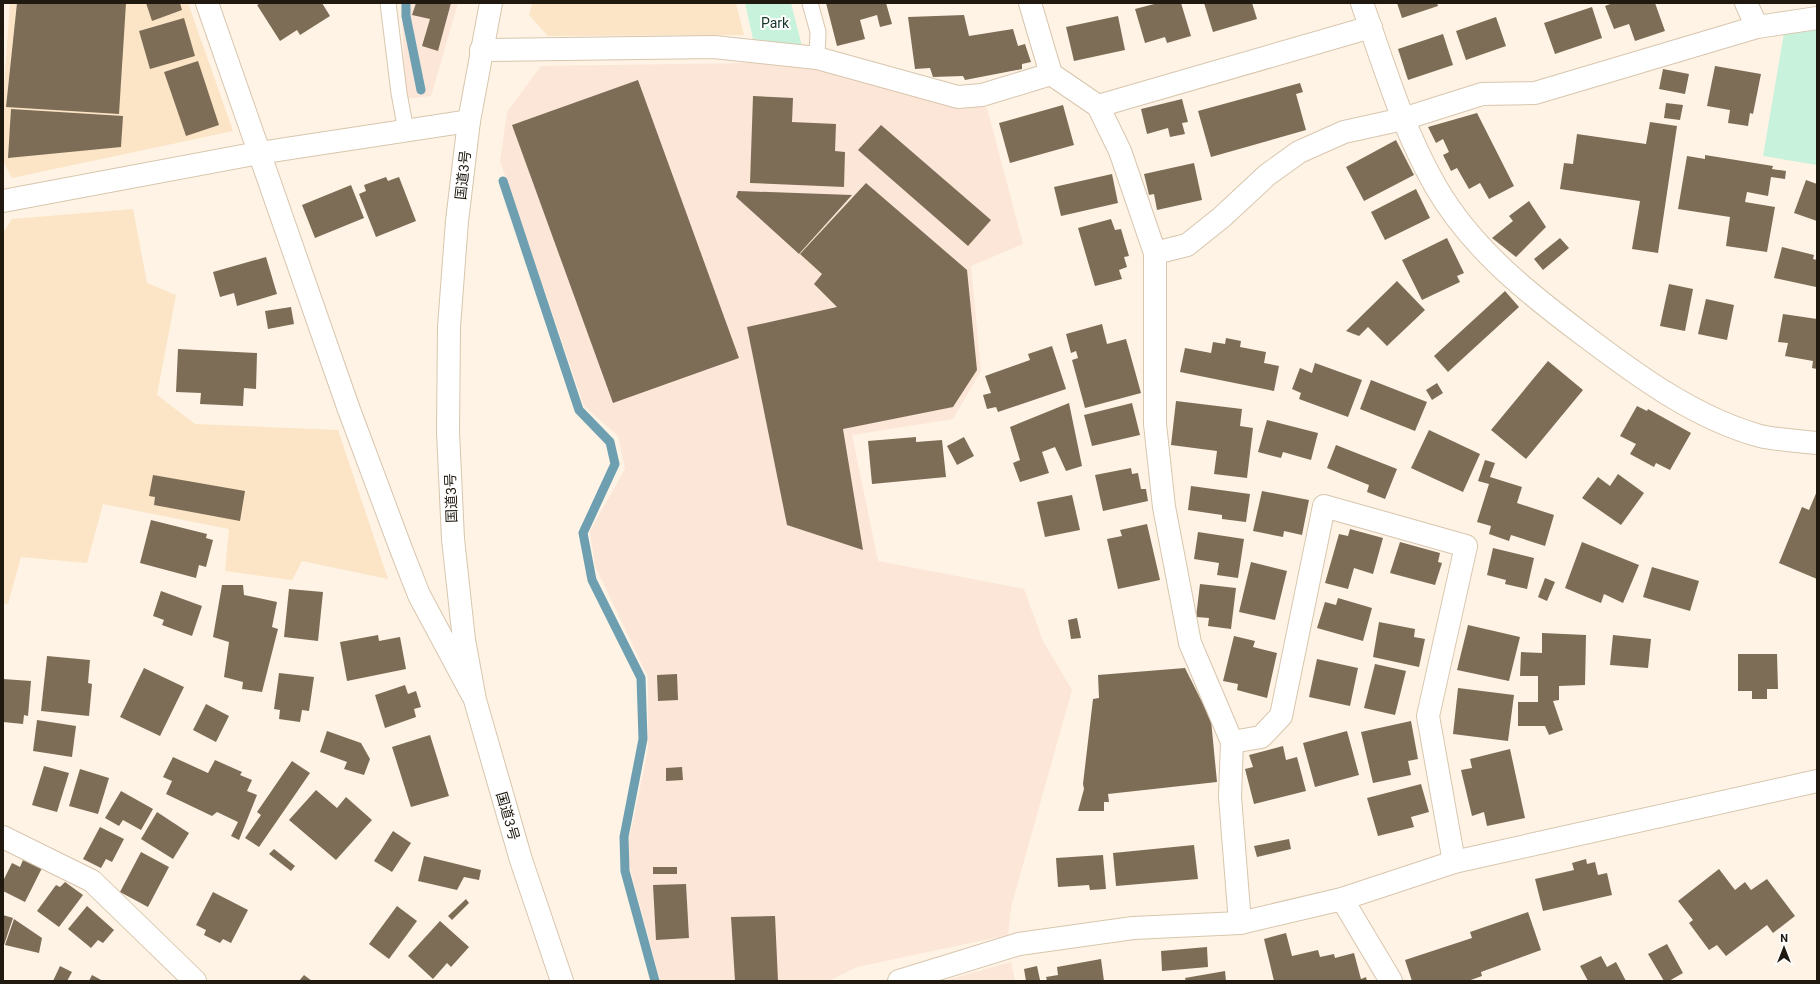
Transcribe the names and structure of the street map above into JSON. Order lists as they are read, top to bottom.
{
  "streets": {
    "main road": ["国道3号"]
  },
  "parks": ["Park"],
  "north": "top"
}
